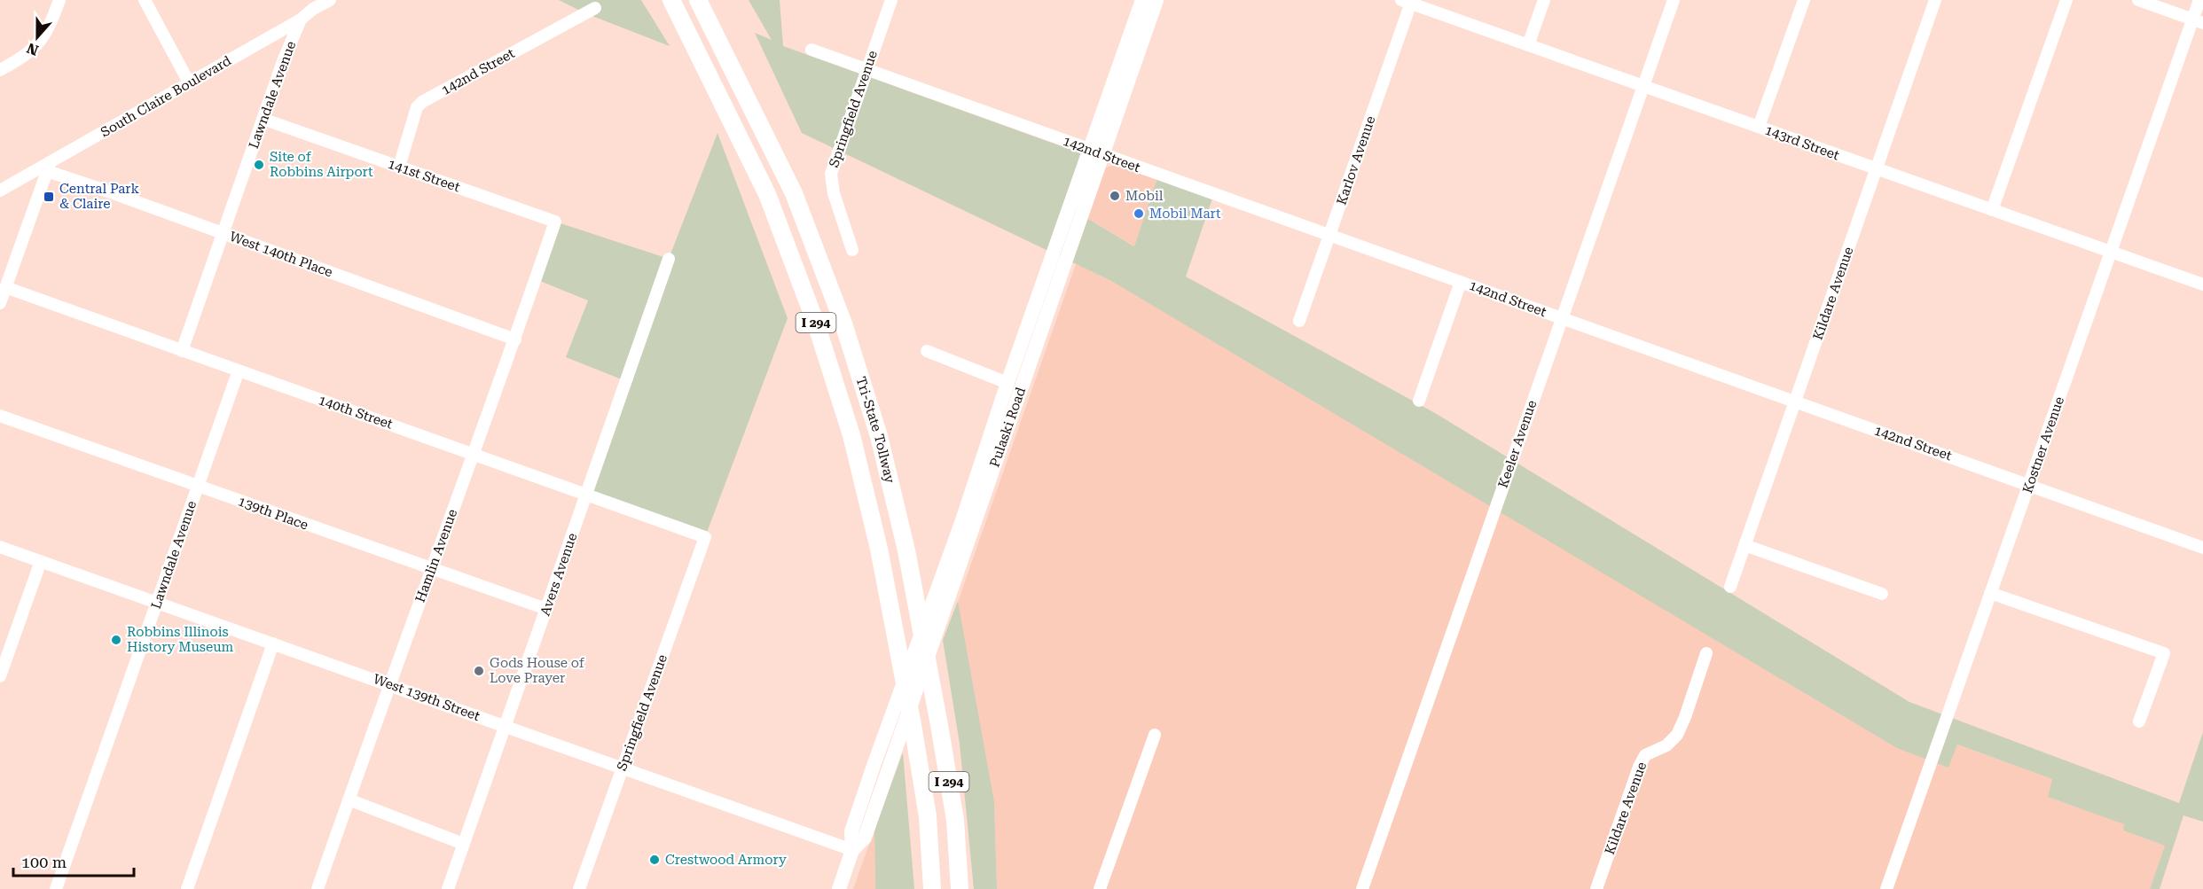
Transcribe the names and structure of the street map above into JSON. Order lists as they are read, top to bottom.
{
  "streets": {
    "highway": ["I 294", "Tri-State Tollway"],
    "main road": ["Pulaski Road"],
    "street": [
      "142nd Street",
      "Lawndale Avenue",
      "South Claire Boulevard",
      "Springfield Avenue",
      "143rd Street",
      "Karlov Avenue",
      "141st Street",
      "West 140th Place",
      "Kildare Avenue",
      "140th Street",
      "Keeler Avenue",
      "Kostner Avenue",
      "139th Place",
      "Hamlin Avenue",
      "Avers Avenue",
      "West 139th Street"
    ]
  },
  "crossings": [
    ["142nd Street", "Springfield Avenue"],
    ["142nd Street", "Karlov Avenue"],
    ["142nd Street", "141st Street"],
    ["142nd Street", "Kildare Avenue"],
    ["142nd Street", "Pulaski Road"],
    ["142nd Street", "Keeler Avenue"],
    ["142nd Street", "Kostner Avenue"],
    ["Lawndale Avenue", "South Claire Boulevard"],
    ["Lawndale Avenue", "141st Street"],
    ["Lawndale Avenue", "West 140th Place"],
    ["Lawndale Avenue", "140th Street"],
    ["Lawndale Avenue", "139th Place"],
    ["Lawndale Avenue", "West 139th Street"],
    ["South Claire Boulevard", "West 140th Place"],
    ["Springfield Avenue", "140th Street"],
    ["Springfield Avenue", "West 139th Street"],
    ["143rd Street", "Karlov Avenue"],
    ["143rd Street", "Kildare Avenue"],
    ["143rd Street", "Keeler Avenue"],
    ["143rd Street", "Kostner Avenue"],
    ["141st Street", "Hamlin Avenue"],
    ["West 140th Place", "Hamlin Avenue"],
    ["140th Street", "Hamlin Avenue"],
    ["140th Street", "Avers Avenue"],
    ["Pulaski Road", "West 139th Street"],
    ["139th Place", "Hamlin Avenue"],
    ["139th Place", "Avers Avenue"],
    ["Hamlin Avenue", "West 139th Street"],
    ["Avers Avenue", "West 139th Street"]
  ],
  "places": {
    "other": [
      "Site of Robbins Airport",
      "Mobil",
      "Mobil Mart",
      "Robbins Illinois History Museum",
      "Gods House of Love Prayer",
      "Crestwood Armory"
    ],
    "transit": ["Central Park & Claire"]
  },
  "scale_bar": "100 m",
  "north": "bottom"
}
